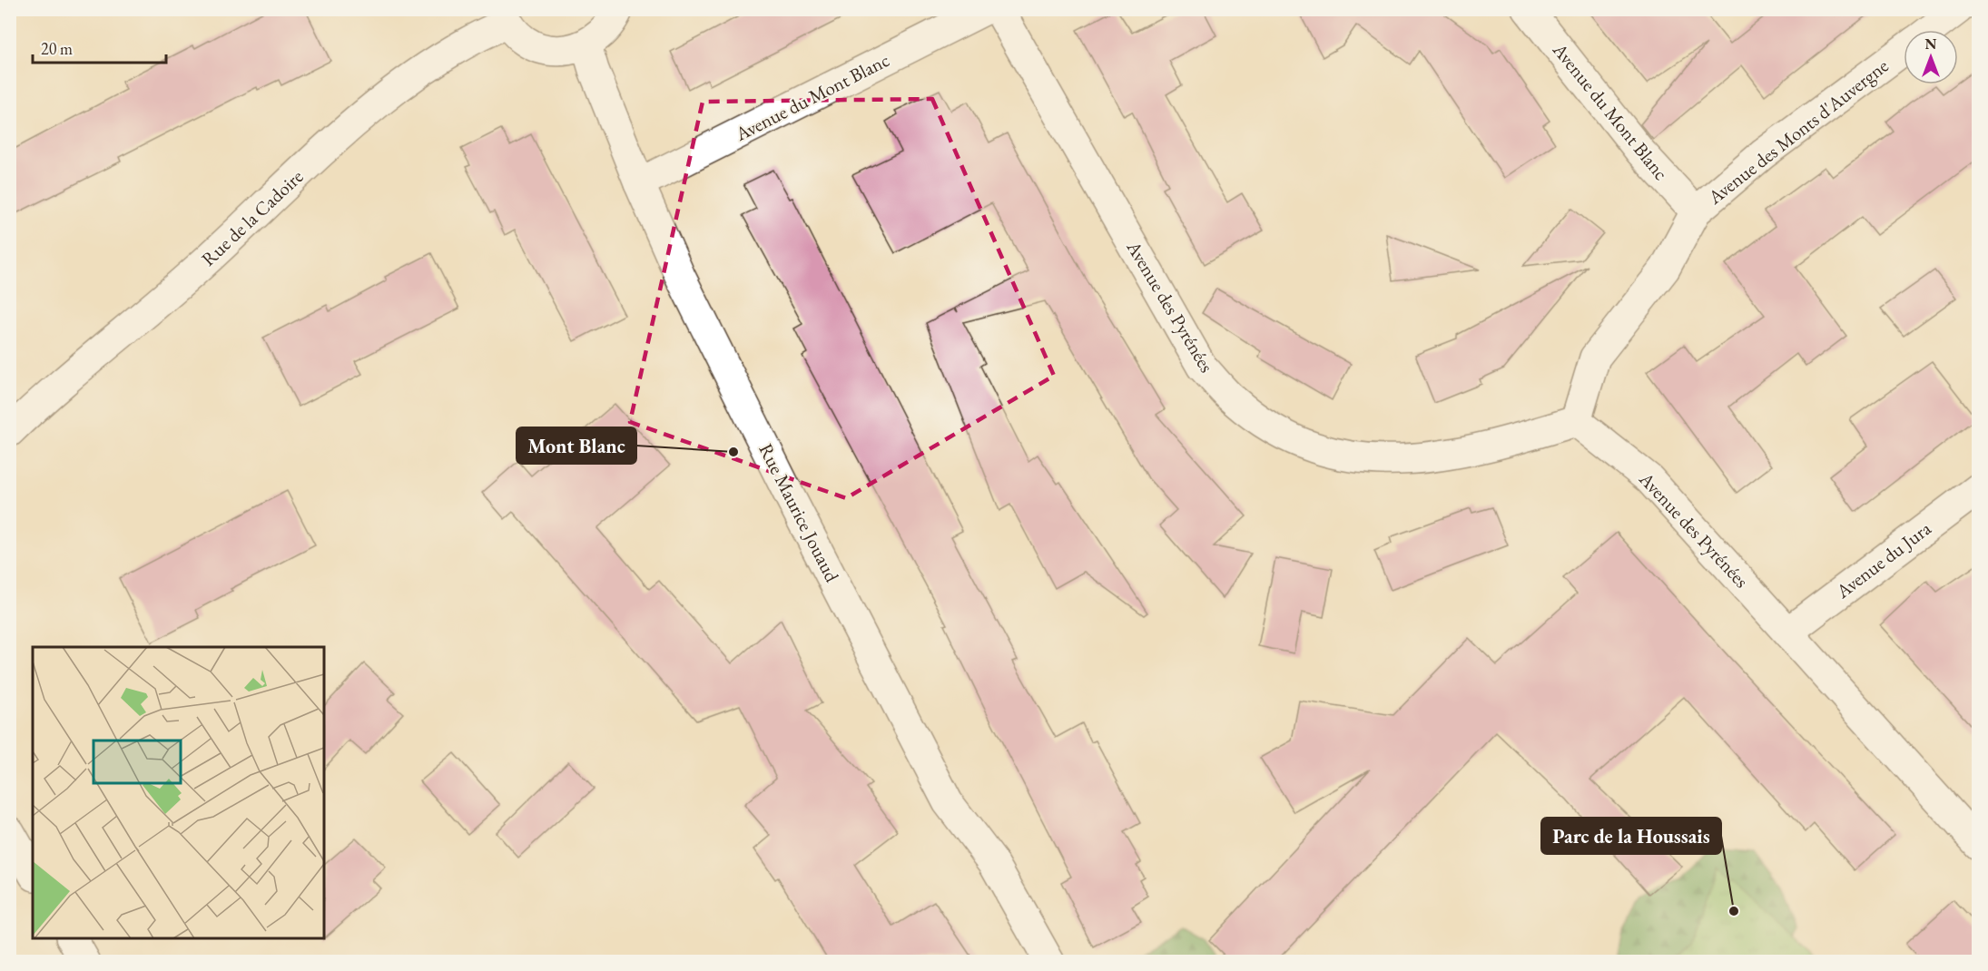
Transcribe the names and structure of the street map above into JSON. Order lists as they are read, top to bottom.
{
  "streets": {
    "street": [
      "Avenue du Mont Blanc",
      "Avenue des Monts d'Auvergne",
      "Rue de la Cadoire",
      "Avenue des Pyrénées",
      "Rue Maurice Jouaud",
      "Avenue du Jura"
    ]
  },
  "crossings": [
    ["Avenue du Mont Blanc", "Avenue des Monts d'Auvergne"],
    ["Avenue du Mont Blanc", "Rue Maurice Jouaud"],
    ["Avenue des Monts d'Auvergne", "Avenue des Pyrénées"],
    ["Avenue des Pyrénées", "Avenue du Jura"]
  ],
  "places": ["Mont Blanc", "Parc de la Houssais"],
  "scale_bar": "20 m",
  "north": "top"
}
